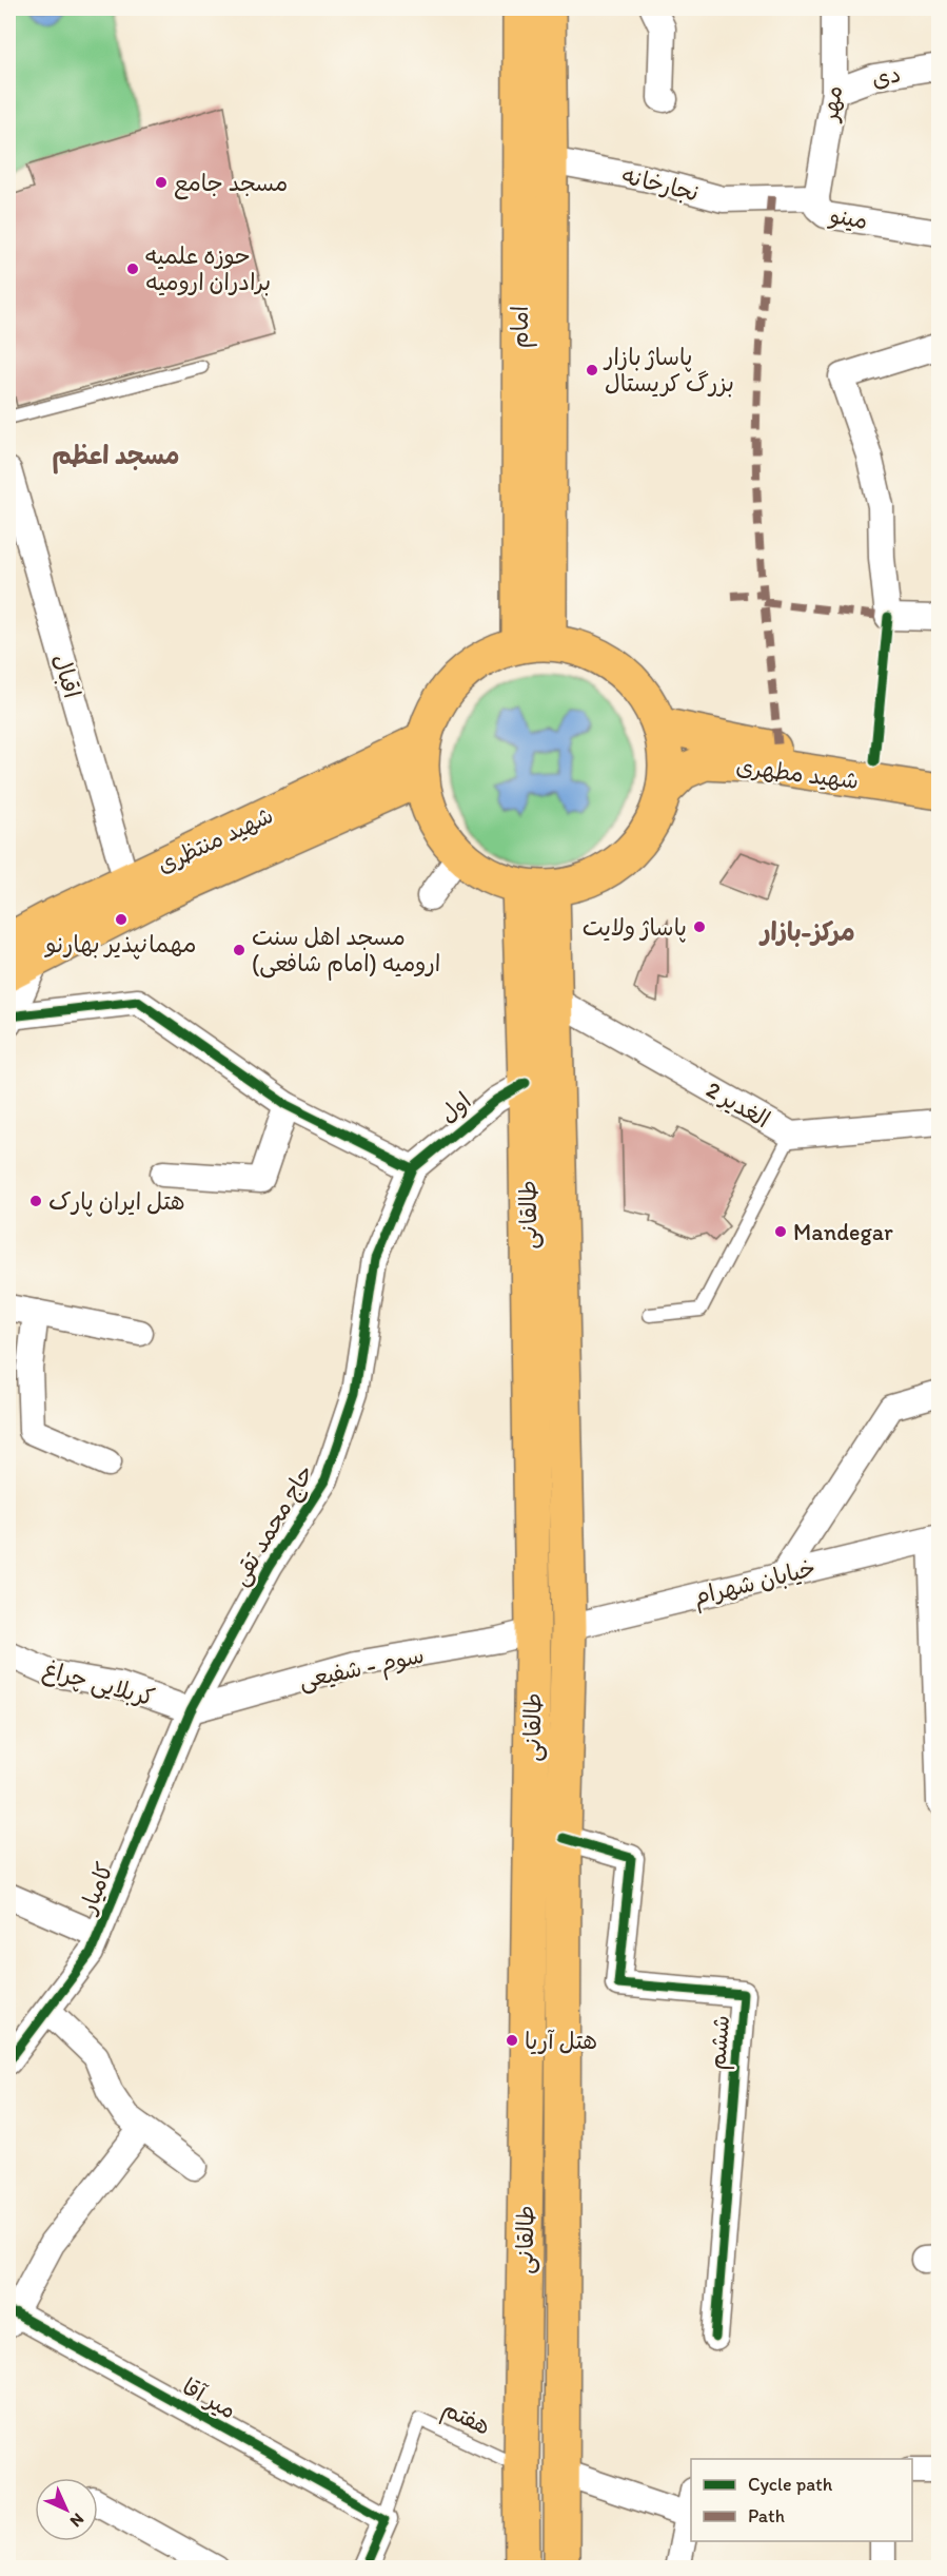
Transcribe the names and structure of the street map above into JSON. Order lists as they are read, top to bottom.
{
  "streets": {
    "main road": [
      "امام",
      "شهید مطهری",
      "شهید منتظری",
      "طالقانی"
    ],
    "street": [
      "دی",
      "مهر",
      "نجارخانه",
      "مینو",
      "اقبال",
      "2 الغدیر",
      "اول",
      "حاج محمد تقی",
      "خیابان شهرام",
      "سوم - شفیعی",
      "کربلایی چراغ",
      "کامیار",
      "ششم",
      "میر آقا"
    ],
    "lane": ["هفتم"]
  },
  "crossings": [
    ["دی", "مهر"],
    ["مهر", "مینو"],
    ["نجارخانه", "مینو"],
    ["نجارخانه", "امام"],
    ["اقبال", "شهید منتظری"],
    ["2 الغدیر", "طالقانی"],
    ["اول", "طالقانی"],
    ["اول", "حاج محمد تقی"],
    ["طالقانی", "خیابان شهرام"],
    ["طالقانی", "سوم - شفیعی"],
    ["طالقانی", "ششم"],
    ["طالقانی", "هفتم"],
    ["حاج محمد تقی", "سوم - شفیعی"],
    ["حاج محمد تقی", "کربلایی چراغ"],
    ["حاج محمد تقی", "کامیار"],
    ["سوم - شفیعی", "کربلایی چراغ"],
    ["سوم - شفیعی", "کامیار"],
    ["کربلایی چراغ", "کامیار"],
    ["میر آقا", "هفتم"]
  ],
  "districts": ["مسجد اعظم", "مرکز-بازار"],
  "places": [
    "مسجد جامع",
    "حوزه علمیه برادران ارومیه",
    "پاساژ بازار بزرگ کریستال",
    "مهمانپذیر بهارنو",
    "پاساژ ولایت",
    "مسجد اهل سنت ارومیه (امام شافعی)",
    "هتل ایران پارک",
    "Mandegar",
    "هتل آریا"
  ],
  "legend": ["Cycle path", "Path"],
  "north": "bottom right"
}
